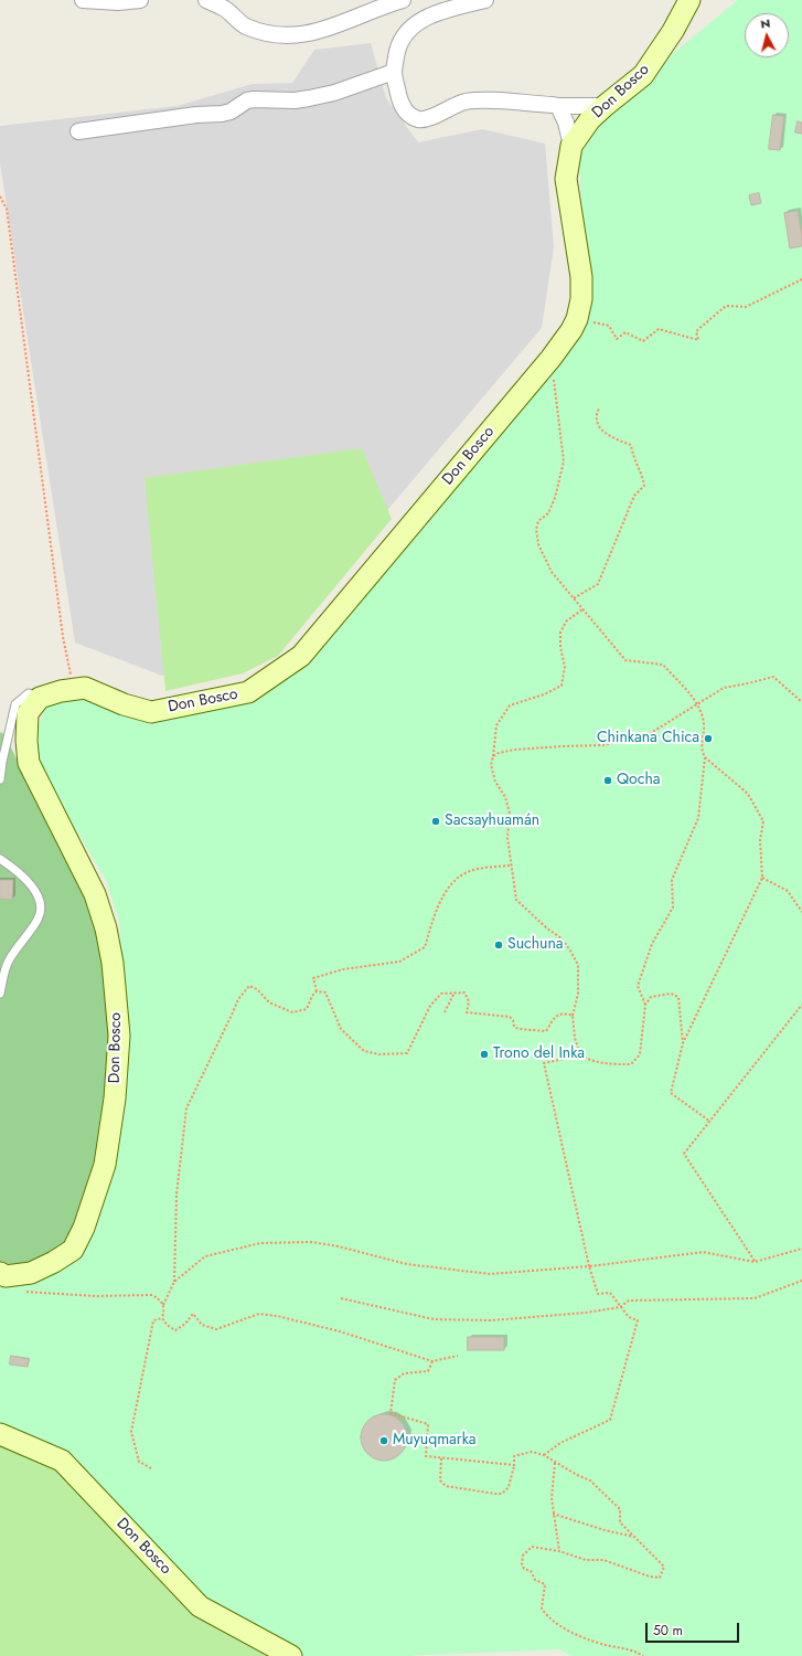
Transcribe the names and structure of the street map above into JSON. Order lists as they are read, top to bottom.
{
  "streets": {
    "street": ["Don Bosco"]
  },
  "places": [
    "Chinkana Chica",
    "Qocha",
    "Sacsayhuamán",
    "Suchuna",
    "Trono del Inka",
    "Muyuqmarka"
  ],
  "scale_bar": "50 m",
  "north": "top"
}
